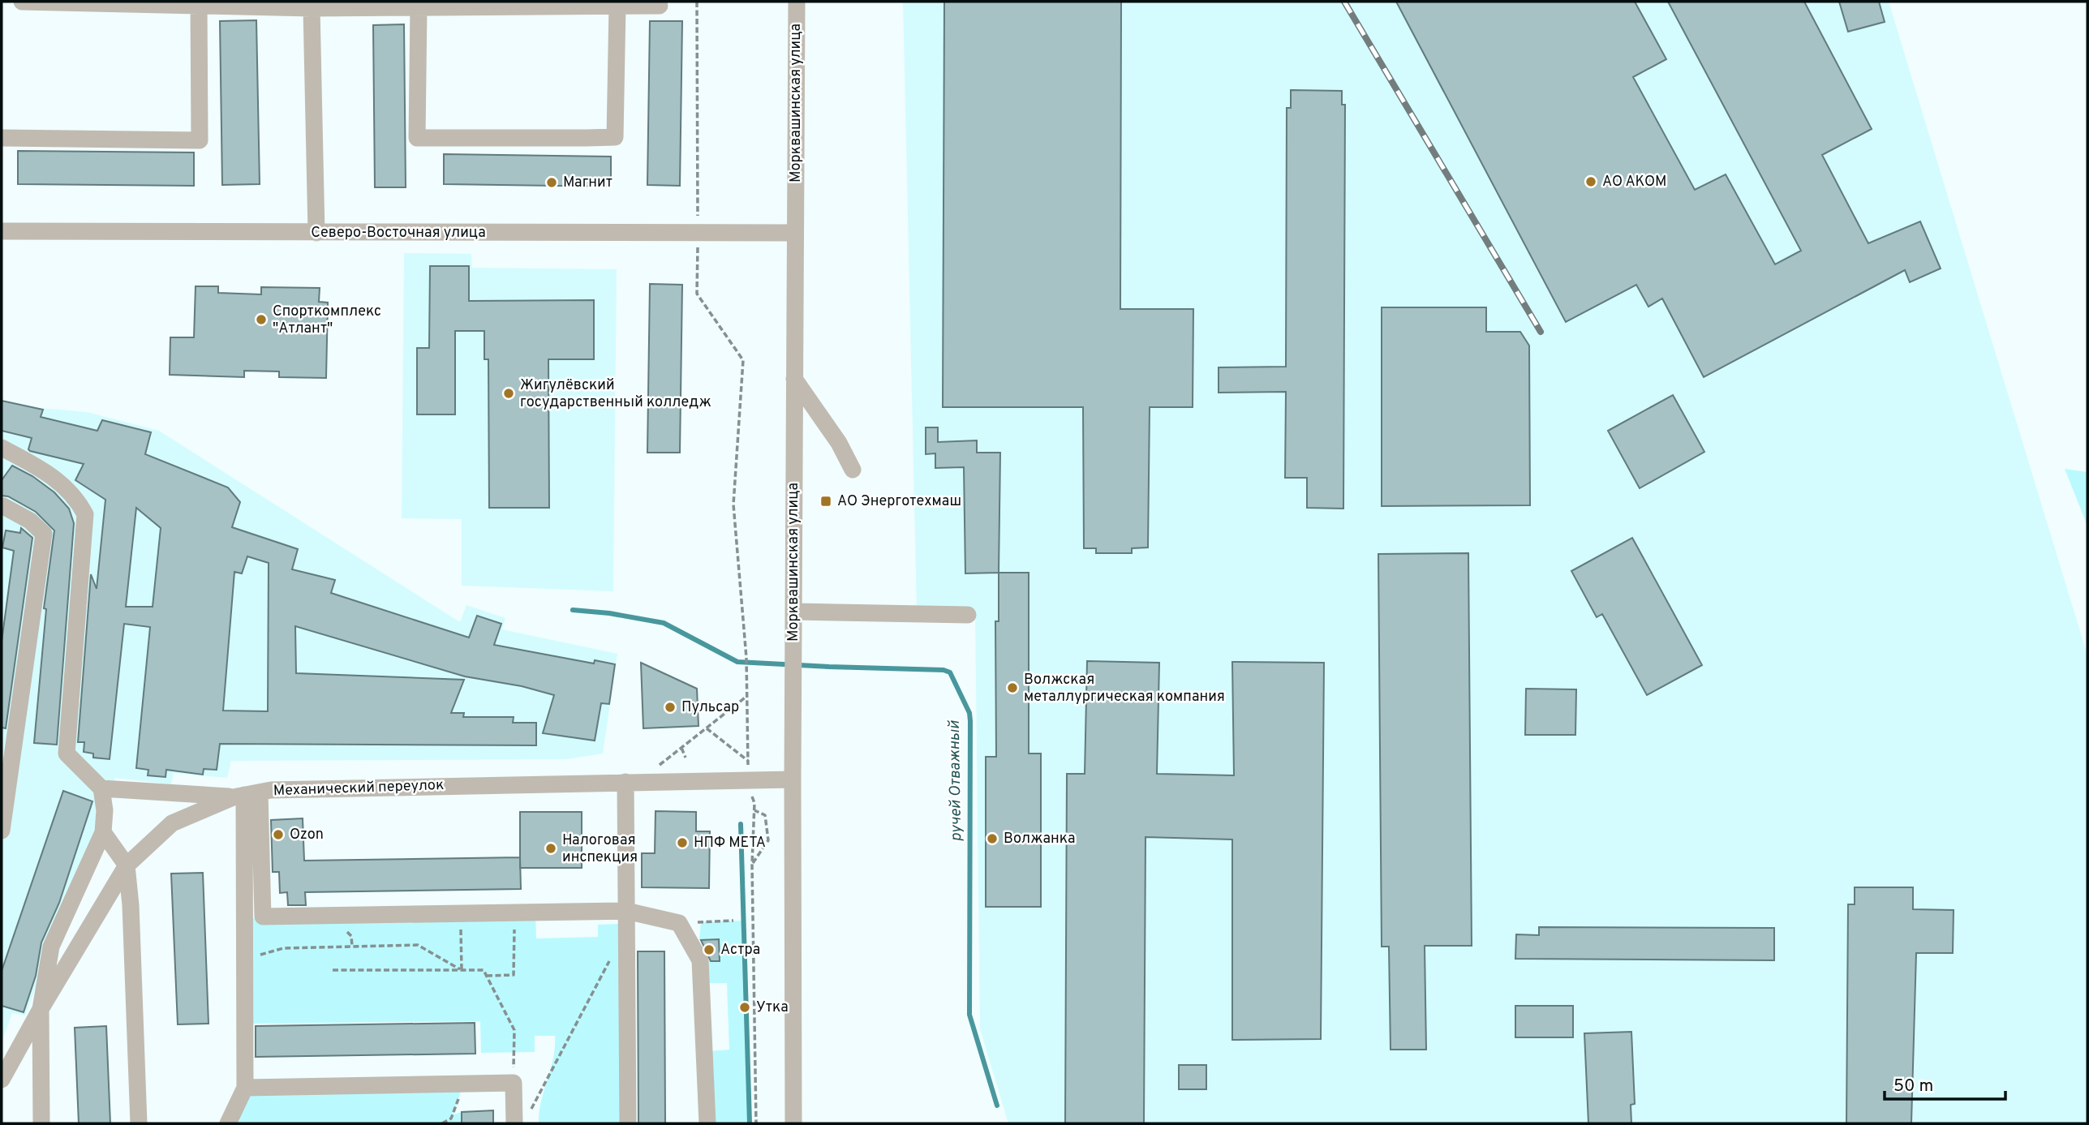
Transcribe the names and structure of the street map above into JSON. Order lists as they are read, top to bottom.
{
  "streets": {
    "street": ["Морквашинская улица", "Северо-Восточная улица", "Механический переулок"]
  },
  "crossings": [
    ["Морквашинская улица", "Северо-Восточная улица"],
    ["Морквашинская улица", "Механический переулок"]
  ],
  "water": ["ручей Отважный"],
  "places": {
    "other": [
      "АО АКОМ",
      "Магнит",
      "Спорткомплекс \"Атлант\"",
      "Жигулёвский государственный колледж",
      "Волжская металлургическая компания",
      "Пульсар",
      "Ozon",
      "Волжанка",
      "НПФ МЕТА",
      "Налоговая инспекция",
      "Астра",
      "Утка"
    ],
    "transit": ["АО Энерготехмаш"]
  },
  "scale_bar": "50 m"
}
